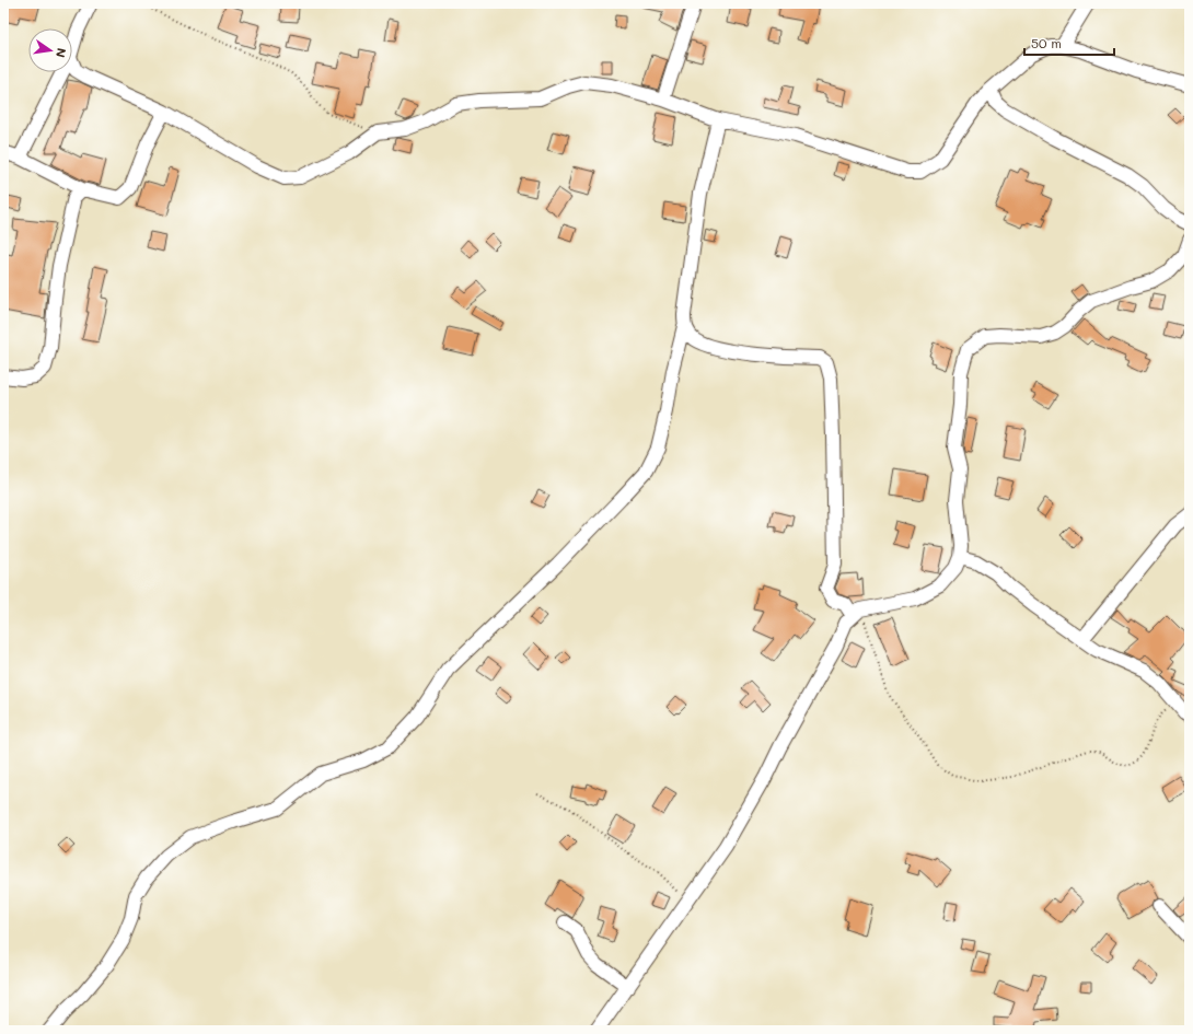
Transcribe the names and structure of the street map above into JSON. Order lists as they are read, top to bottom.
{
  "scale_bar": "50 m",
  "north": "right"
}
